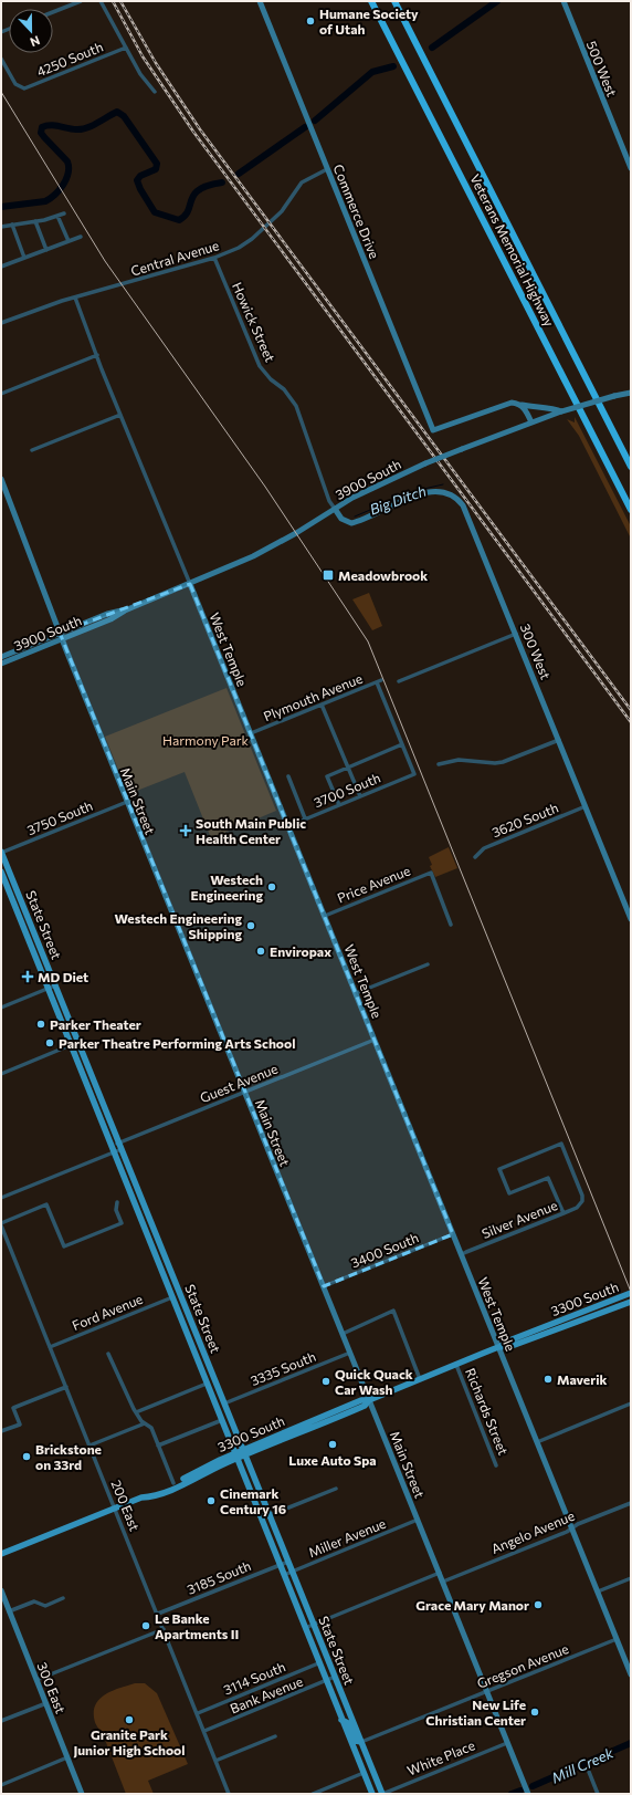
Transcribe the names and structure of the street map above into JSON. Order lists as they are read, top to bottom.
{
  "streets": {
    "highway": ["Veterans Memorial Highway"],
    "main road": ["State Street", "3300 South"],
    "street": [
      "4250 South",
      "500 West",
      "Commerce Drive",
      "Central Avenue",
      "Howick Street",
      "3900 South",
      "West Temple",
      "300 West",
      "Plymouth Avenue",
      "3700 South",
      "Main Street",
      "3750 South",
      "3620 South",
      "Price Avenue",
      "Guest Avenue",
      "Silver Avenue",
      "3400 South",
      "Ford Avenue",
      "3335 South",
      "Richards Street",
      "200 East",
      "Angelo Avenue",
      "Miller Avenue",
      "3185 South",
      "Gregson Avenue",
      "3114 South",
      "300 East",
      "Bank Avenue",
      "White Place"
    ]
  },
  "crossings": [
    ["Commerce Drive", "Central Avenue"],
    ["Central Avenue", "Howick Street"],
    ["Central Avenue", "West Temple"],
    ["Howick Street", "3900 South"],
    ["Howick Street", "300 West"],
    ["3900 South", "West Temple"],
    ["3900 South", "300 West"],
    ["3900 South", "Main Street"],
    ["West Temple", "Plymouth Avenue"],
    ["West Temple", "3700 South"],
    ["West Temple", "Price Avenue"],
    ["West Temple", "Guest Avenue"],
    ["West Temple", "Silver Avenue"],
    ["West Temple", "3400 South"],
    ["West Temple", "3300 South"],
    ["West Temple", "Angelo Avenue"],
    ["West Temple", "Gregson Avenue"],
    ["300 West", "3620 South"],
    ["Main Street", "3750 South"],
    ["Main Street", "Guest Avenue"],
    ["Main Street", "3400 South"],
    ["Main Street", "3300 South"],
    ["Main Street", "3335 South"],
    ["Main Street", "Angelo Avenue"],
    ["Main Street", "Miller Avenue"],
    ["Main Street", "Gregson Avenue"],
    ["Main Street", "White Place"],
    ["3750 South", "State Street"],
    ["State Street", "Guest Avenue"],
    ["State Street", "3300 South"],
    ["State Street", "Ford Avenue"],
    ["State Street", "3335 South"],
    ["State Street", "Miller Avenue"],
    ["State Street", "3185 South"],
    ["State Street", "Gregson Avenue"],
    ["State Street", "3114 South"],
    ["State Street", "Bank Avenue"],
    ["State Street", "White Place"],
    ["3300 South", "Richards Street"],
    ["3300 South", "200 East"],
    ["Ford Avenue", "200 East"],
    ["200 East", "3185 South"],
    ["200 East", "3114 South"],
    ["200 East", "Bank Avenue"]
  ],
  "water": ["Big Ditch", "Mill Creek"],
  "parks": ["Harmony Park"],
  "places": {
    "other": [
      "Humane Society of Utah",
      "Westech Engineering",
      "Westech Engineering Shipping",
      "Enviropax",
      "Parker Theater",
      "Parker Theatre Performing Arts School",
      "Maverik",
      "Quick Quack Car Wash",
      "Luxe Auto Spa",
      "Brickstone on 33rd",
      "Cinemark Century 16",
      "Grace Mary Manor",
      "Le Banke Apartments II",
      "New Life Christian Center",
      "Granite Park Junior High School"
    ],
    "transit": ["Meadowbrook"],
    "health": ["South Main Public Health Center", "MD Diet"]
  },
  "north": "bottom"
}
